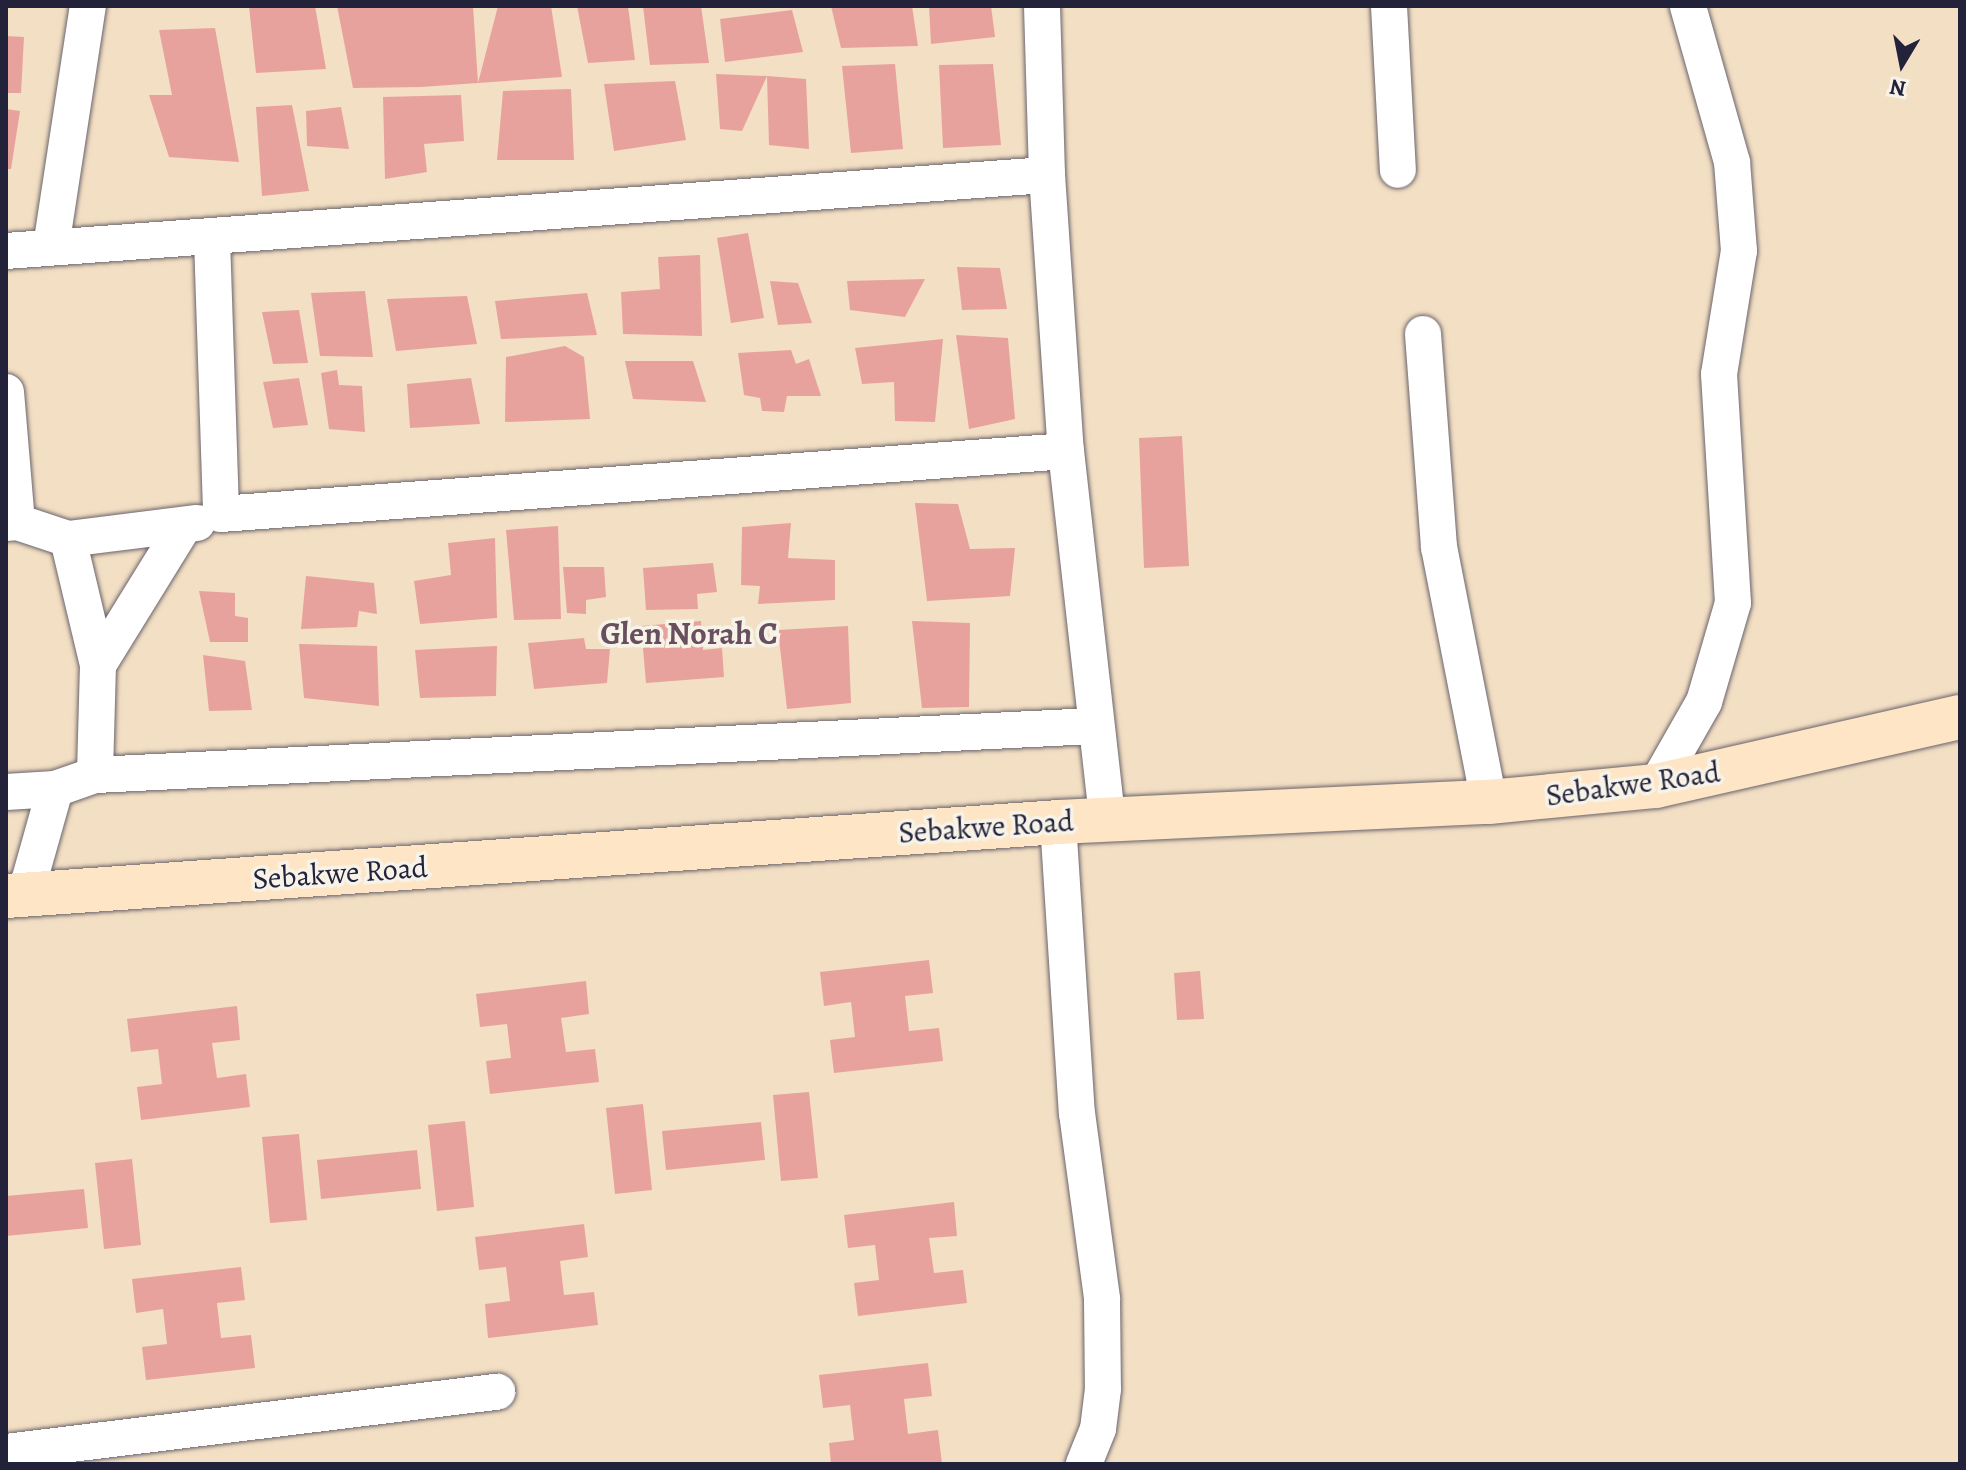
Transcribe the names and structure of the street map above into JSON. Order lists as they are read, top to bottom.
{
  "streets": {
    "street": ["Sebakwe Road"]
  },
  "districts": ["Glen Norah C"],
  "north": "bottom"
}
